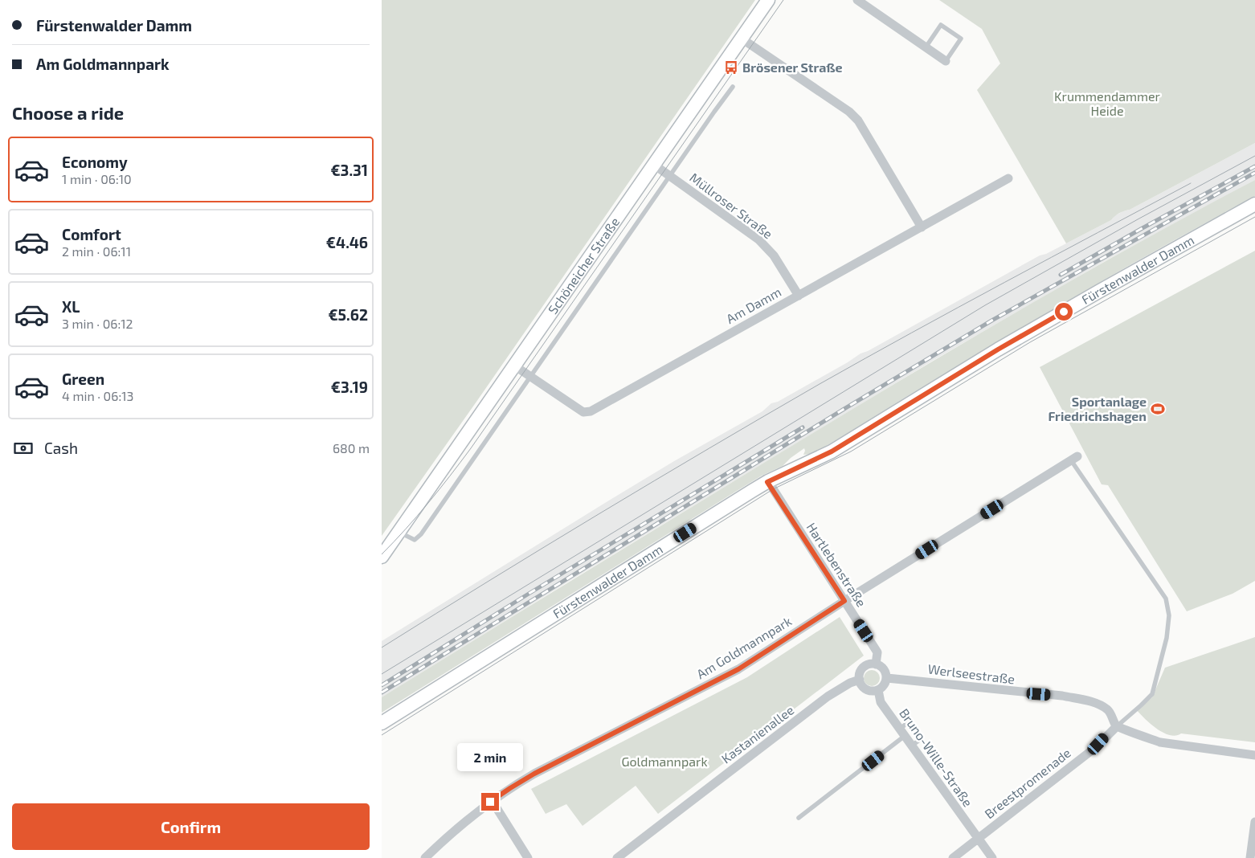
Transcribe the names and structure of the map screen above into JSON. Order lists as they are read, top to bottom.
{
  "streets": {
    "main road": ["Schöneicher Straße", "Fürstenwalder Damm"],
    "street": [
      "Müllroser Straße",
      "Am Damm",
      "Hartlebenstraße",
      "Am Goldmannpark",
      "Werlseestraße",
      "Kastanienallee",
      "Bruno-Wille-Straße",
      "Breestpromenade"
    ]
  },
  "crossings": [
    ["Müllroser Straße", "Schöneicher Straße"],
    ["Müllroser Straße", "Am Damm"],
    ["Schöneicher Straße", "Am Damm"],
    ["Fürstenwalder Damm", "Hartlebenstraße"],
    ["Hartlebenstraße", "Am Goldmannpark"],
    ["Hartlebenstraße", "Werlseestraße"],
    ["Hartlebenstraße", "Kastanienallee"],
    ["Hartlebenstraße", "Bruno-Wille-Straße"],
    ["Werlseestraße", "Kastanienallee"],
    ["Werlseestraße", "Bruno-Wille-Straße"],
    ["Werlseestraße", "Breestpromenade"],
    ["Kastanienallee", "Bruno-Wille-Straße"],
    ["Bruno-Wille-Straße", "Breestpromenade"]
  ],
  "parks": ["Krummendammer Heide", "Goldmannpark"],
  "places": {
    "bus stop": ["Brösener Straße"],
    "sports": ["Sportanlage Friedrichshagen"]
  },
  "page": {
    "banner": ["Fürstenwalder Damm", "Am Goldmannpark"],
    "heading": "Choose a ride",
    "list": [
      {
        "name": "Economy",
        "note": "1 min · 06:10",
        "value": "€3.31"
      },
      {
        "name": "Comfort",
        "note": "2 min · 06:11",
        "value": "€4.46"
      },
      {
        "name": "XL",
        "note": "3 min · 06:12",
        "value": "€5.62"
      },
      {
        "name": "Green",
        "note": "4 min · 06:13",
        "value": "€3.19"
      }
    ],
    "pay": ["Cash", "680 m"],
    "bubble": "2 min",
    "buttons": "Confirm"
  }
}
